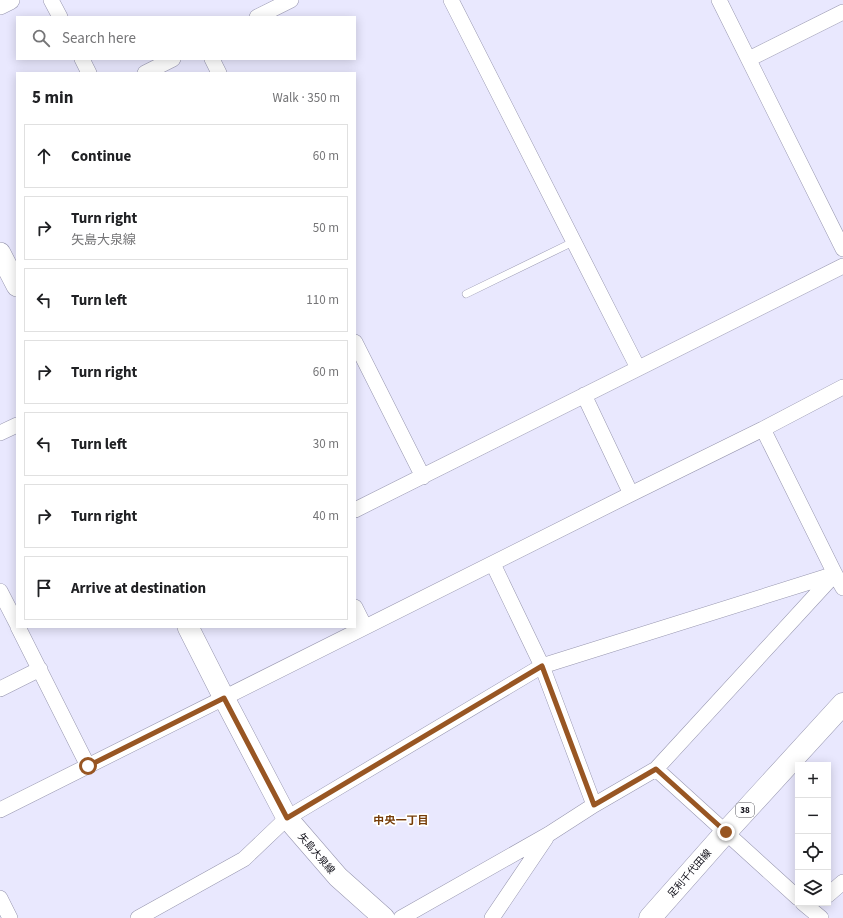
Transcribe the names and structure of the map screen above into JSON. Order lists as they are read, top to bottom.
{
  "streets": {
    "main road": ["38", "矢島大泉線", "足利千代田線"]
  },
  "districts": ["中央一丁目"],
  "page": {
    "search": "Search here",
    "heading": ["5 min", "Walk · 350 m"],
    "list": [
      ["Continue", "60 m"],
      ["Turn right", "矢島大泉線", "50 m"],
      ["Turn left", "110 m"],
      ["Turn right", "60 m"],
      ["Turn left", "30 m"],
      ["Turn right", "40 m"],
      "Arrive at destination"
    ],
    "map_buttons": ["+", "−"]
  }
}
